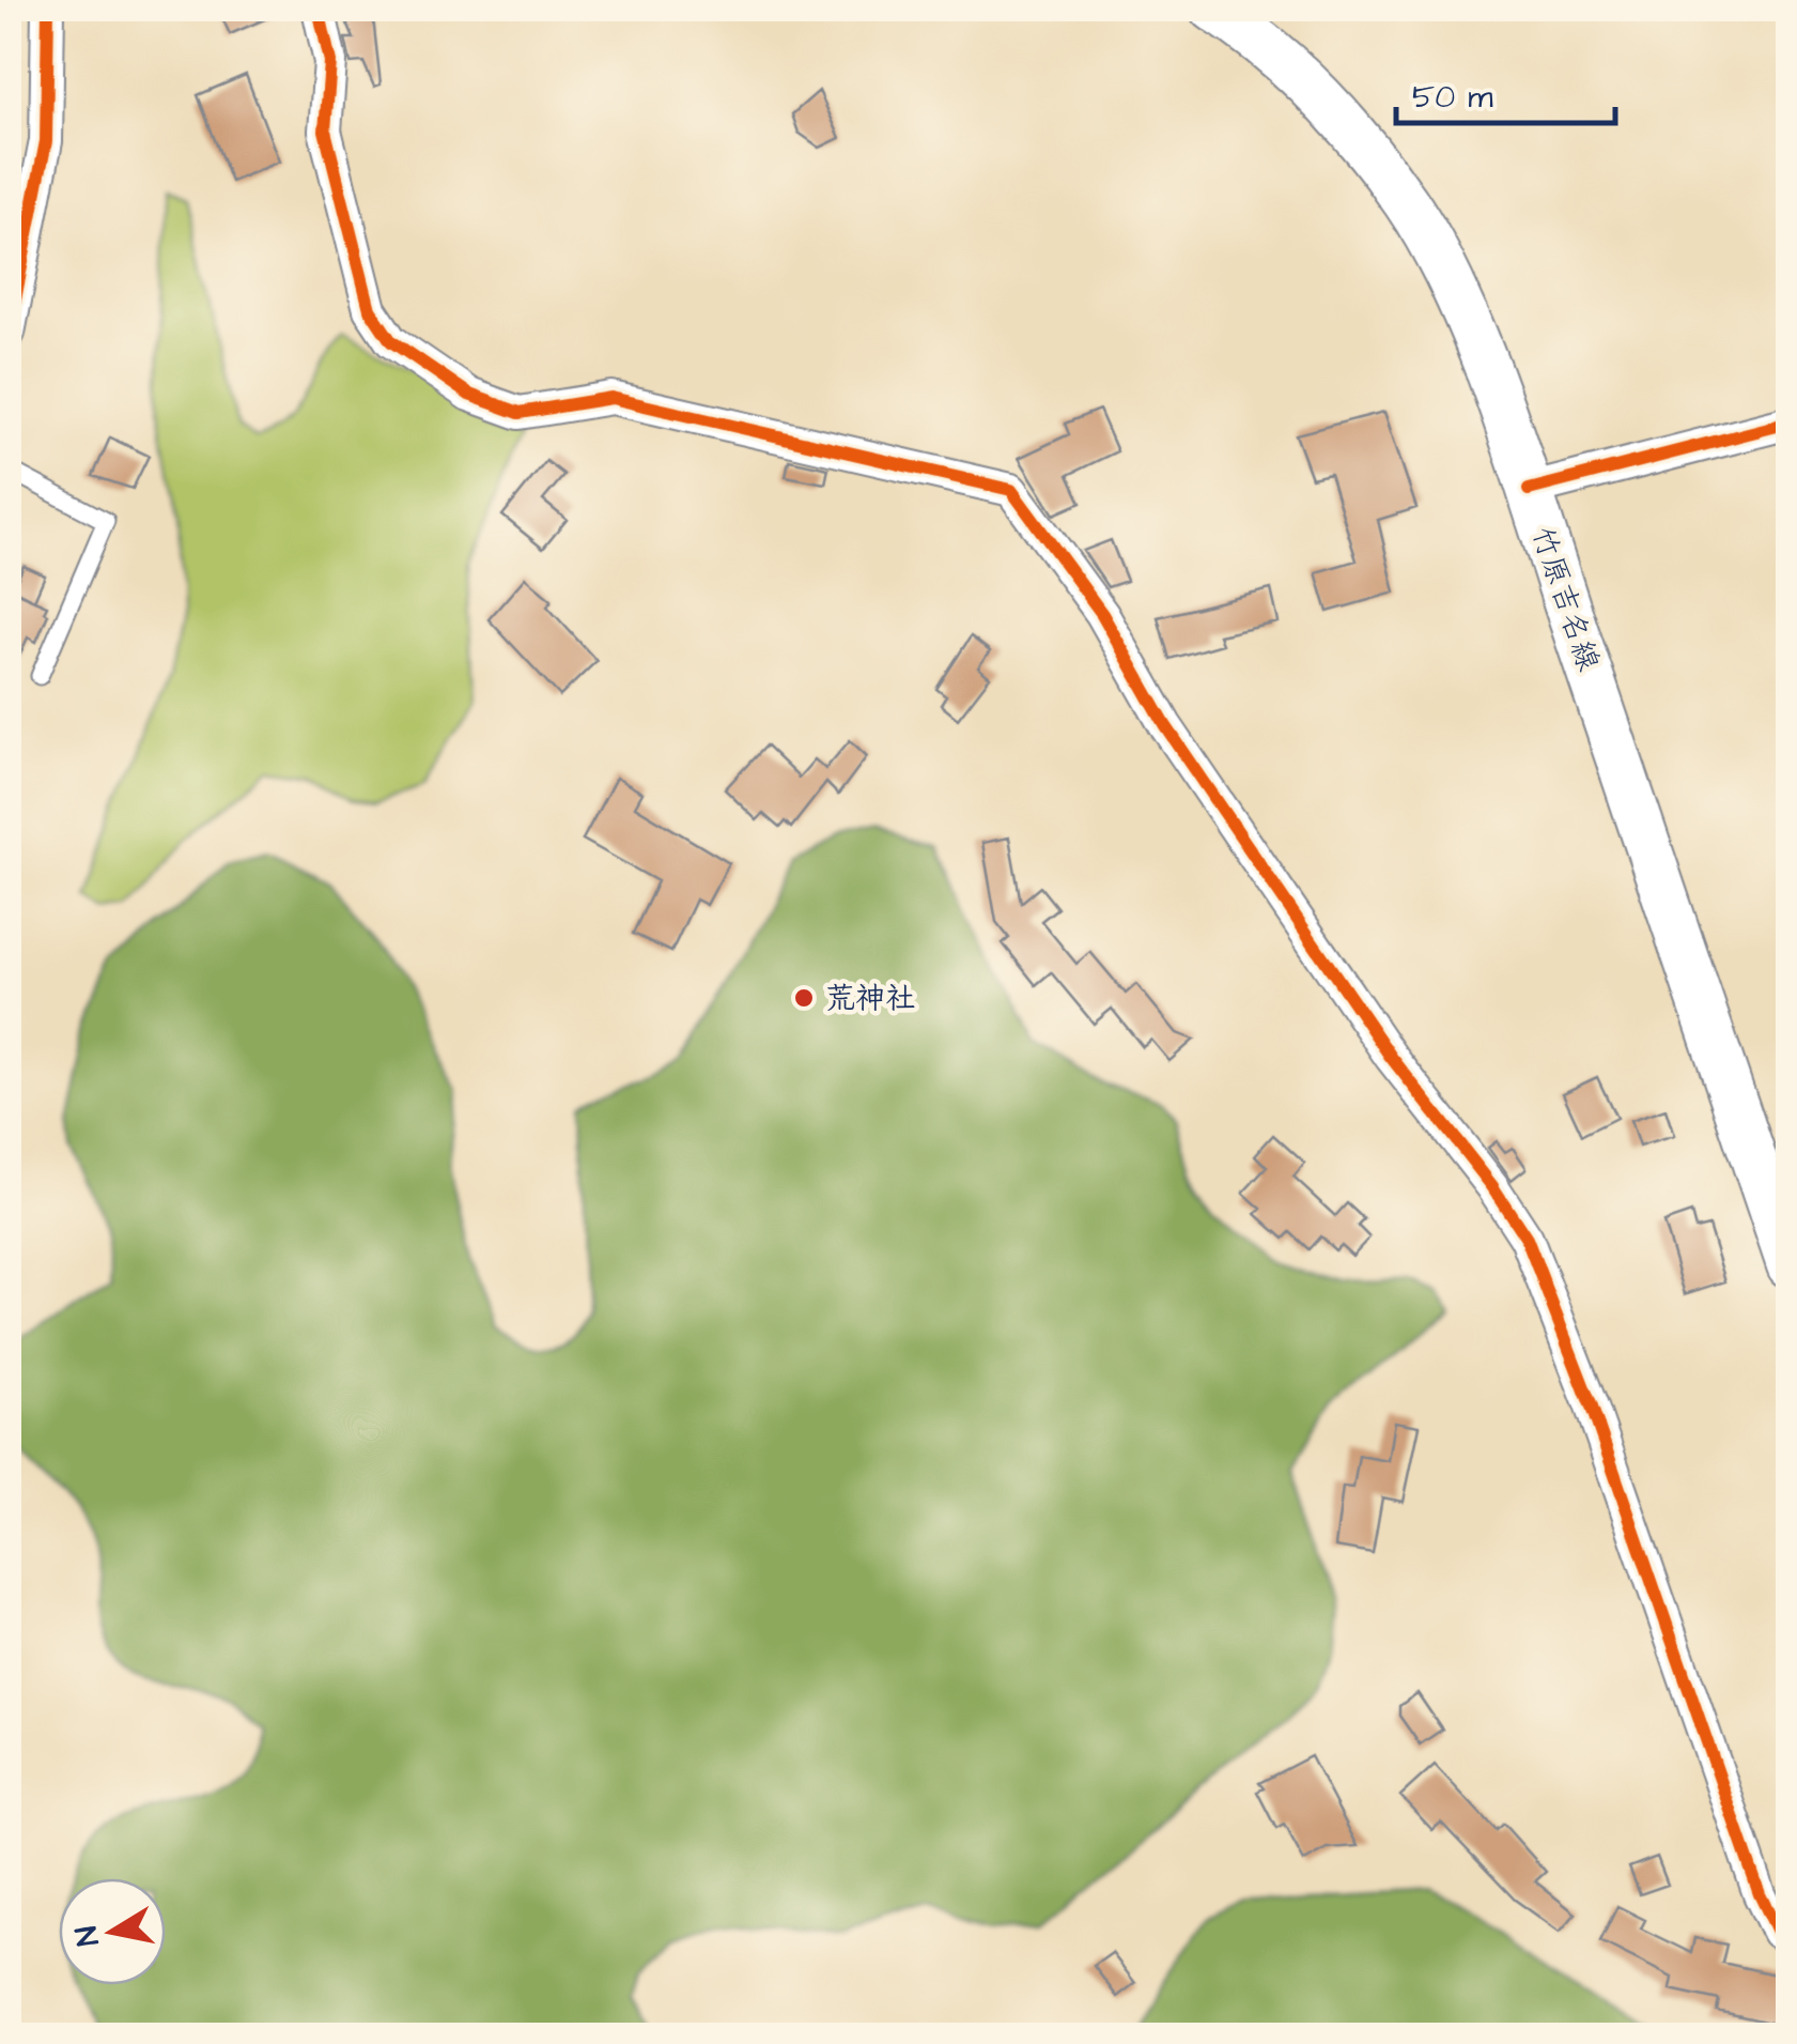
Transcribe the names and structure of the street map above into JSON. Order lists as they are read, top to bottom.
{
  "streets": {
    "main road": ["竹原吉名線"]
  },
  "places": ["荒神社"],
  "scale_bar": "50 m",
  "north": "left"
}
